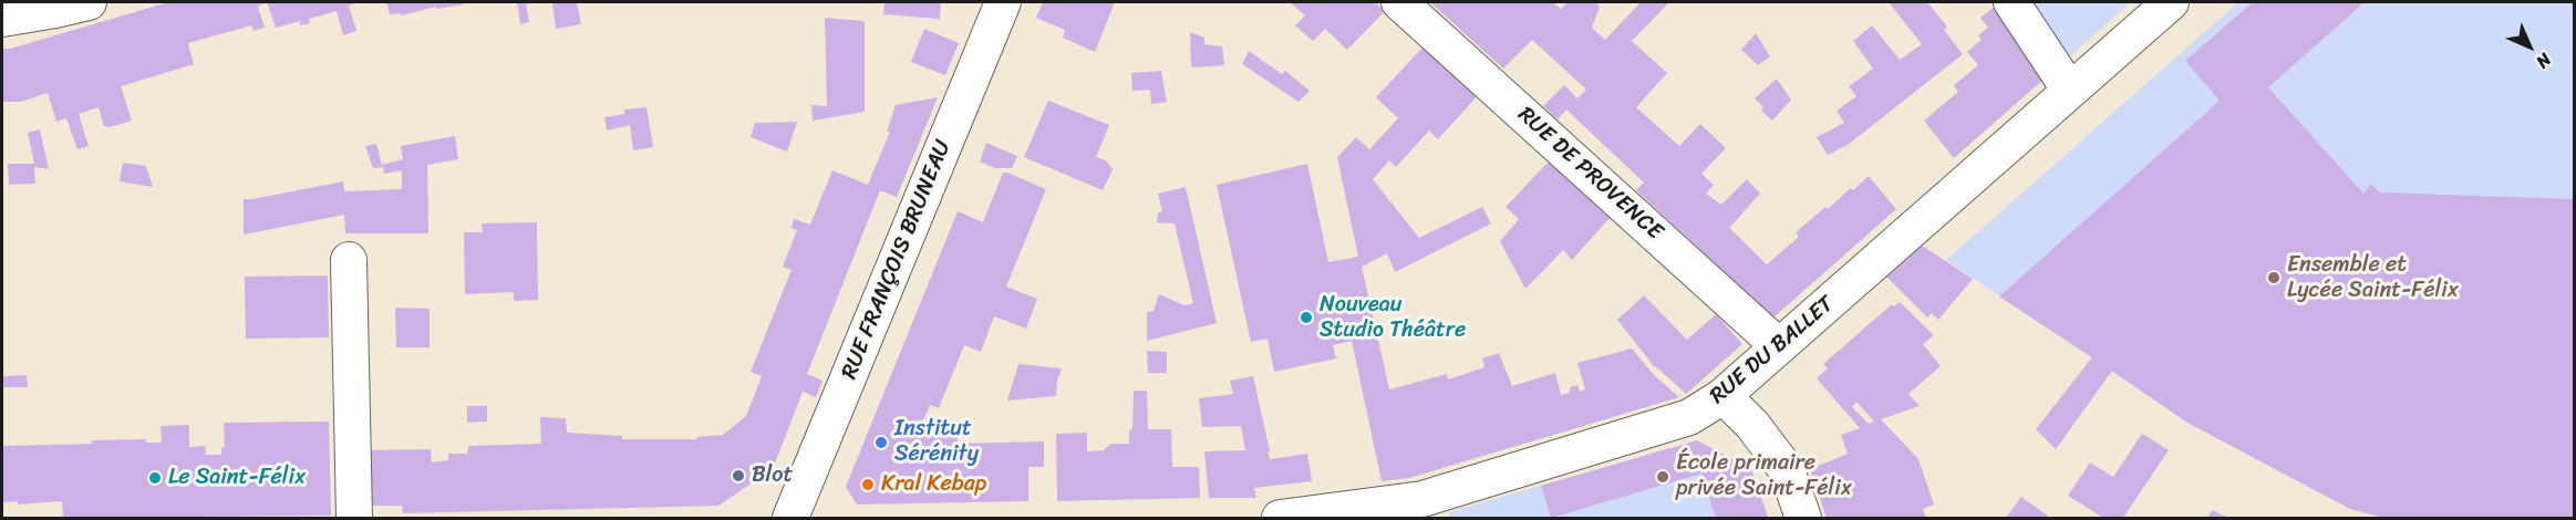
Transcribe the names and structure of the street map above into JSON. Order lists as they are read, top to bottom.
{
  "streets": {
    "street": ["RUE DE PROVENCE", "RUE FRANÇOIS BRUNEAU", "RUE DU BALLET"]
  },
  "crossings": [
    ["RUE DE PROVENCE", "RUE DU BALLET"]
  ],
  "places": [
    "Ensemble et Lycée Saint-Félix",
    "Nouveau Studio Théâtre",
    "Institut Sérénity",
    "Blot",
    "École primaire privée Saint-Félix",
    "Le Saint-Félix",
    "Kral Kebap"
  ],
  "north": "bottom right"
}
